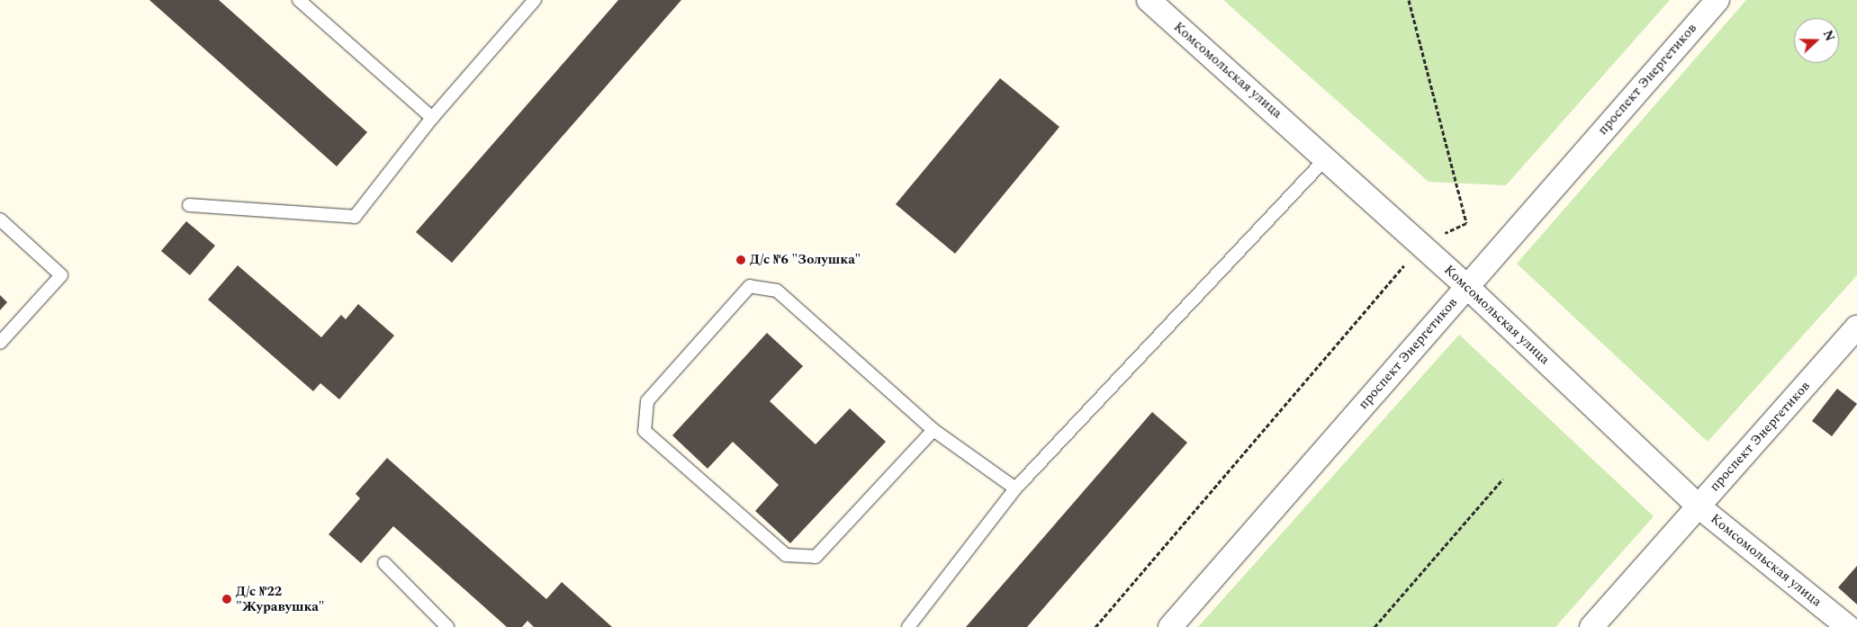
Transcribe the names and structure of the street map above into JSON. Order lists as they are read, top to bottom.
{
  "streets": {
    "street": ["Комсомольская улица", "проспект Энергетиков"]
  },
  "crossings": [
    ["Комсомольская улица", "проспект Энергетиков"]
  ],
  "places": ["Д/с №6 \"Золушка\"", "Д/с №22 \"Журавушка\""],
  "north": "right"
}
